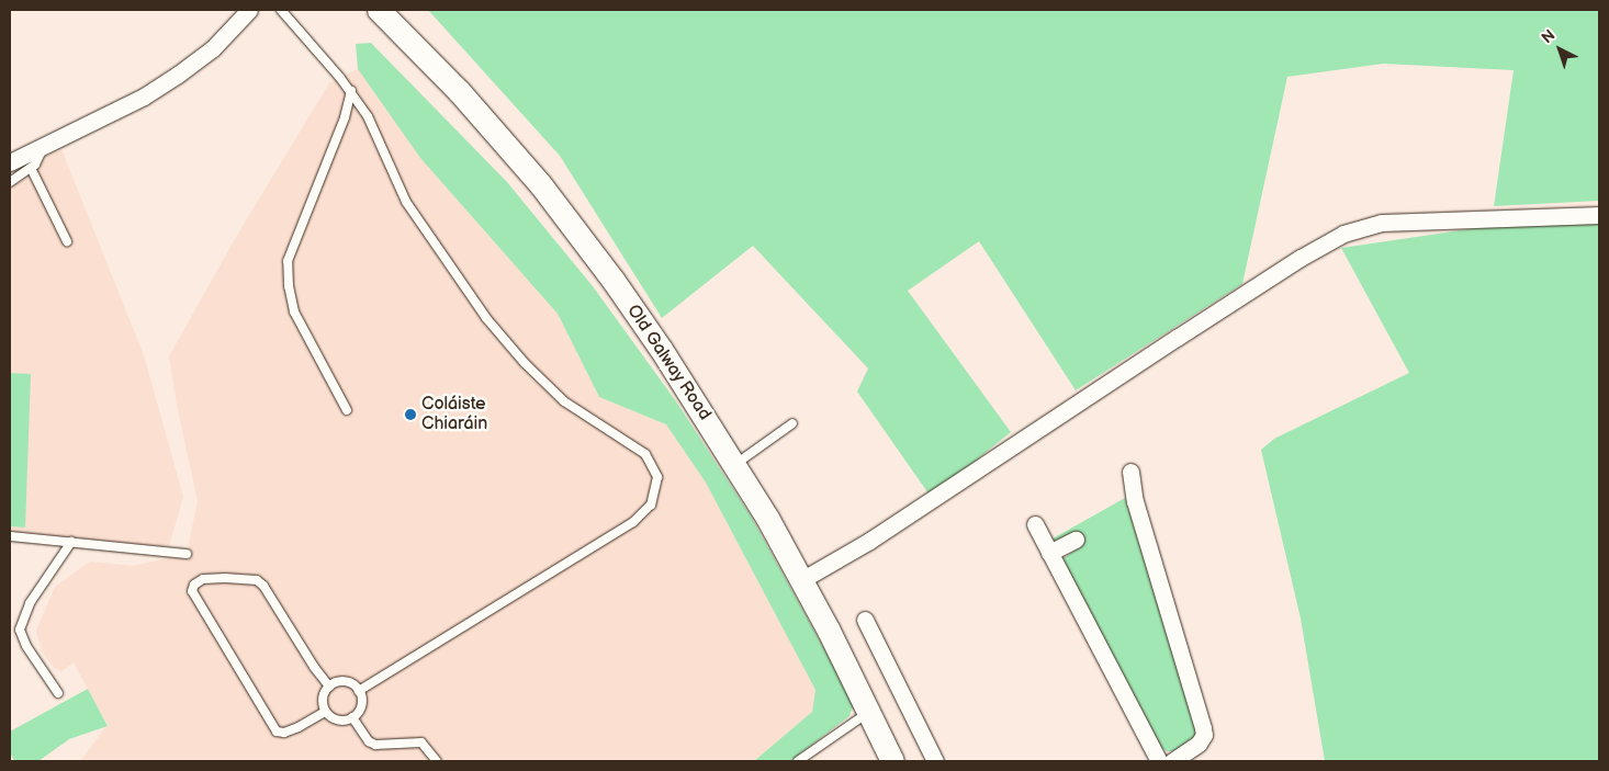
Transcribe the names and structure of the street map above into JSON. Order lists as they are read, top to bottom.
{
  "streets": {
    "main road": ["Old Galway Road"]
  },
  "places": ["Coláiste Chiaráin"],
  "north": "top left"
}
